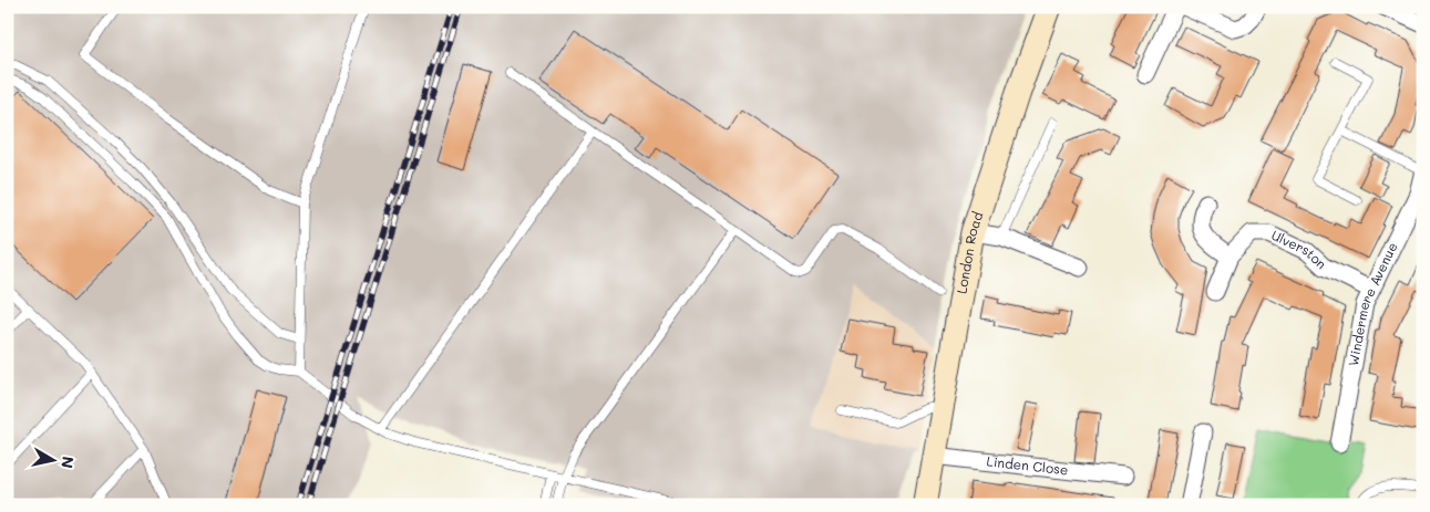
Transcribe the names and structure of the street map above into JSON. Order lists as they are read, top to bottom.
{
  "streets": {
    "street": [
      "Ulverston",
      "London Road",
      "Windermere Avenue",
      "Linden Close"
    ]
  },
  "crossings": [
    ["Ulverston", "Windermere Avenue"],
    ["London Road", "Linden Close"]
  ],
  "north": "right"
}
